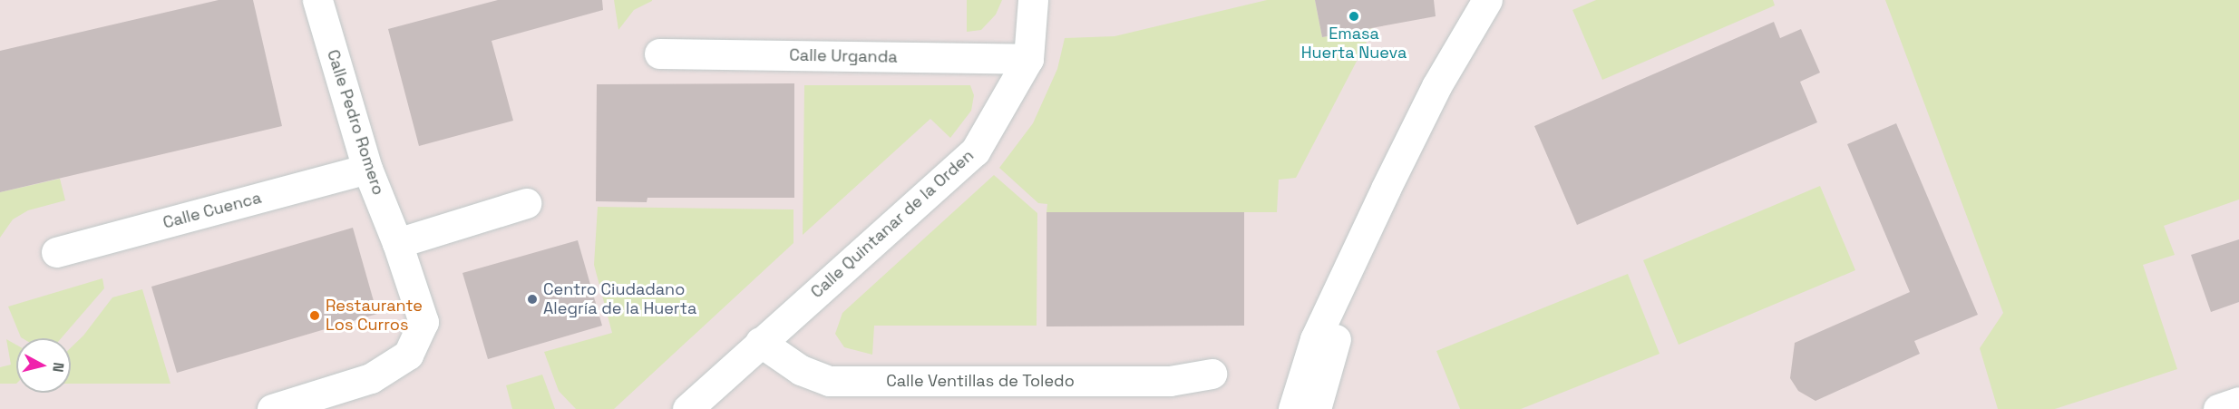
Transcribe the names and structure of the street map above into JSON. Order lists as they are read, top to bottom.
{
  "streets": {
    "street": [
      "Calle Urganda",
      "Calle Pedro Romero",
      "Calle Cuenca",
      "Calle Quintanar de la Orden",
      "Calle Ventillas de Toledo"
    ]
  },
  "crossings": [
    ["Calle Urganda", "Calle Quintanar de la Orden"],
    ["Calle Pedro Romero", "Calle Cuenca"],
    ["Calle Quintanar de la Orden", "Calle Ventillas de Toledo"]
  ],
  "places": ["Emasa Huerta Nueva", "Centro Ciudadano Alegría de la Huerta", "Restaurante Los Curros"],
  "north": "right"
}
